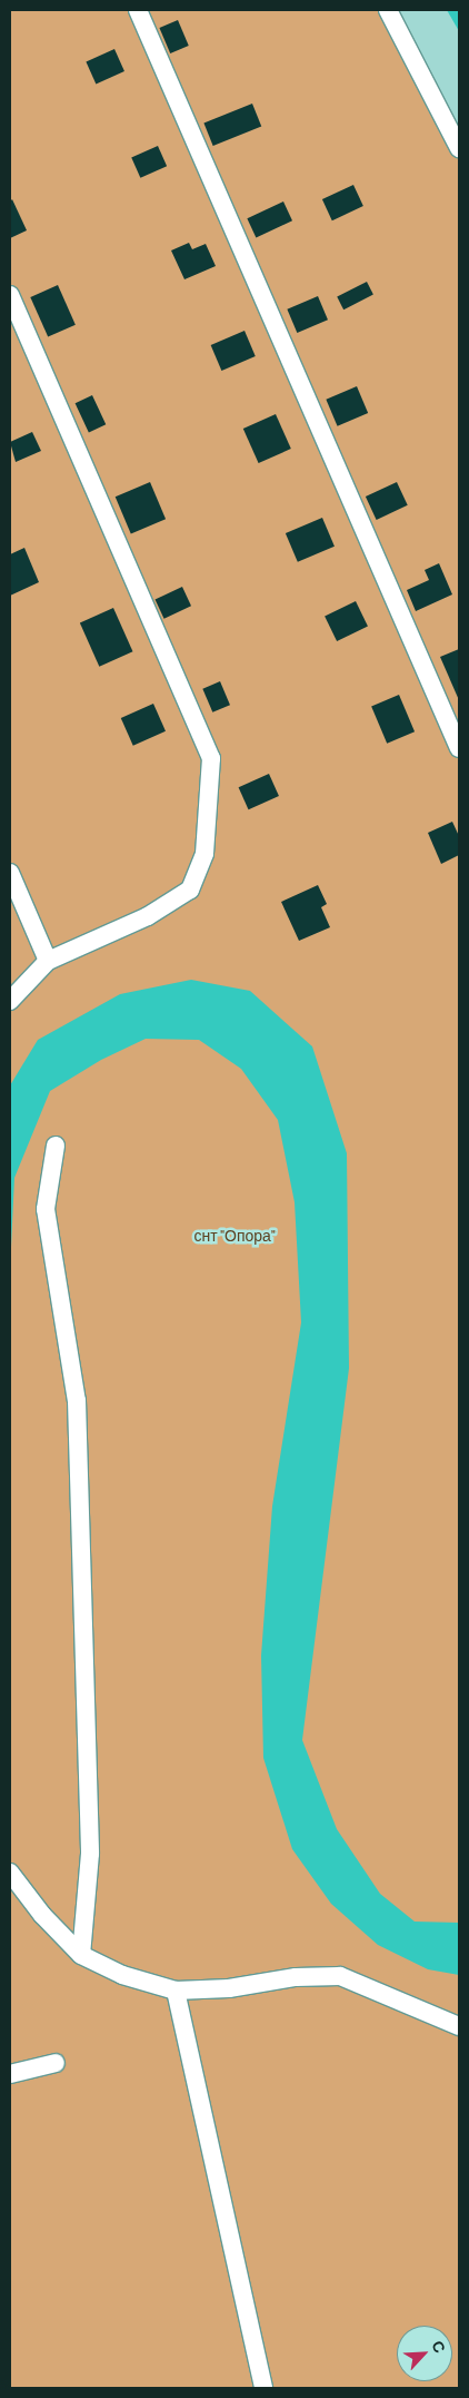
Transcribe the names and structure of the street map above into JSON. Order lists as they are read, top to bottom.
{
  "parks": ["снт \"Опора\""],
  "north": "top right"
}
